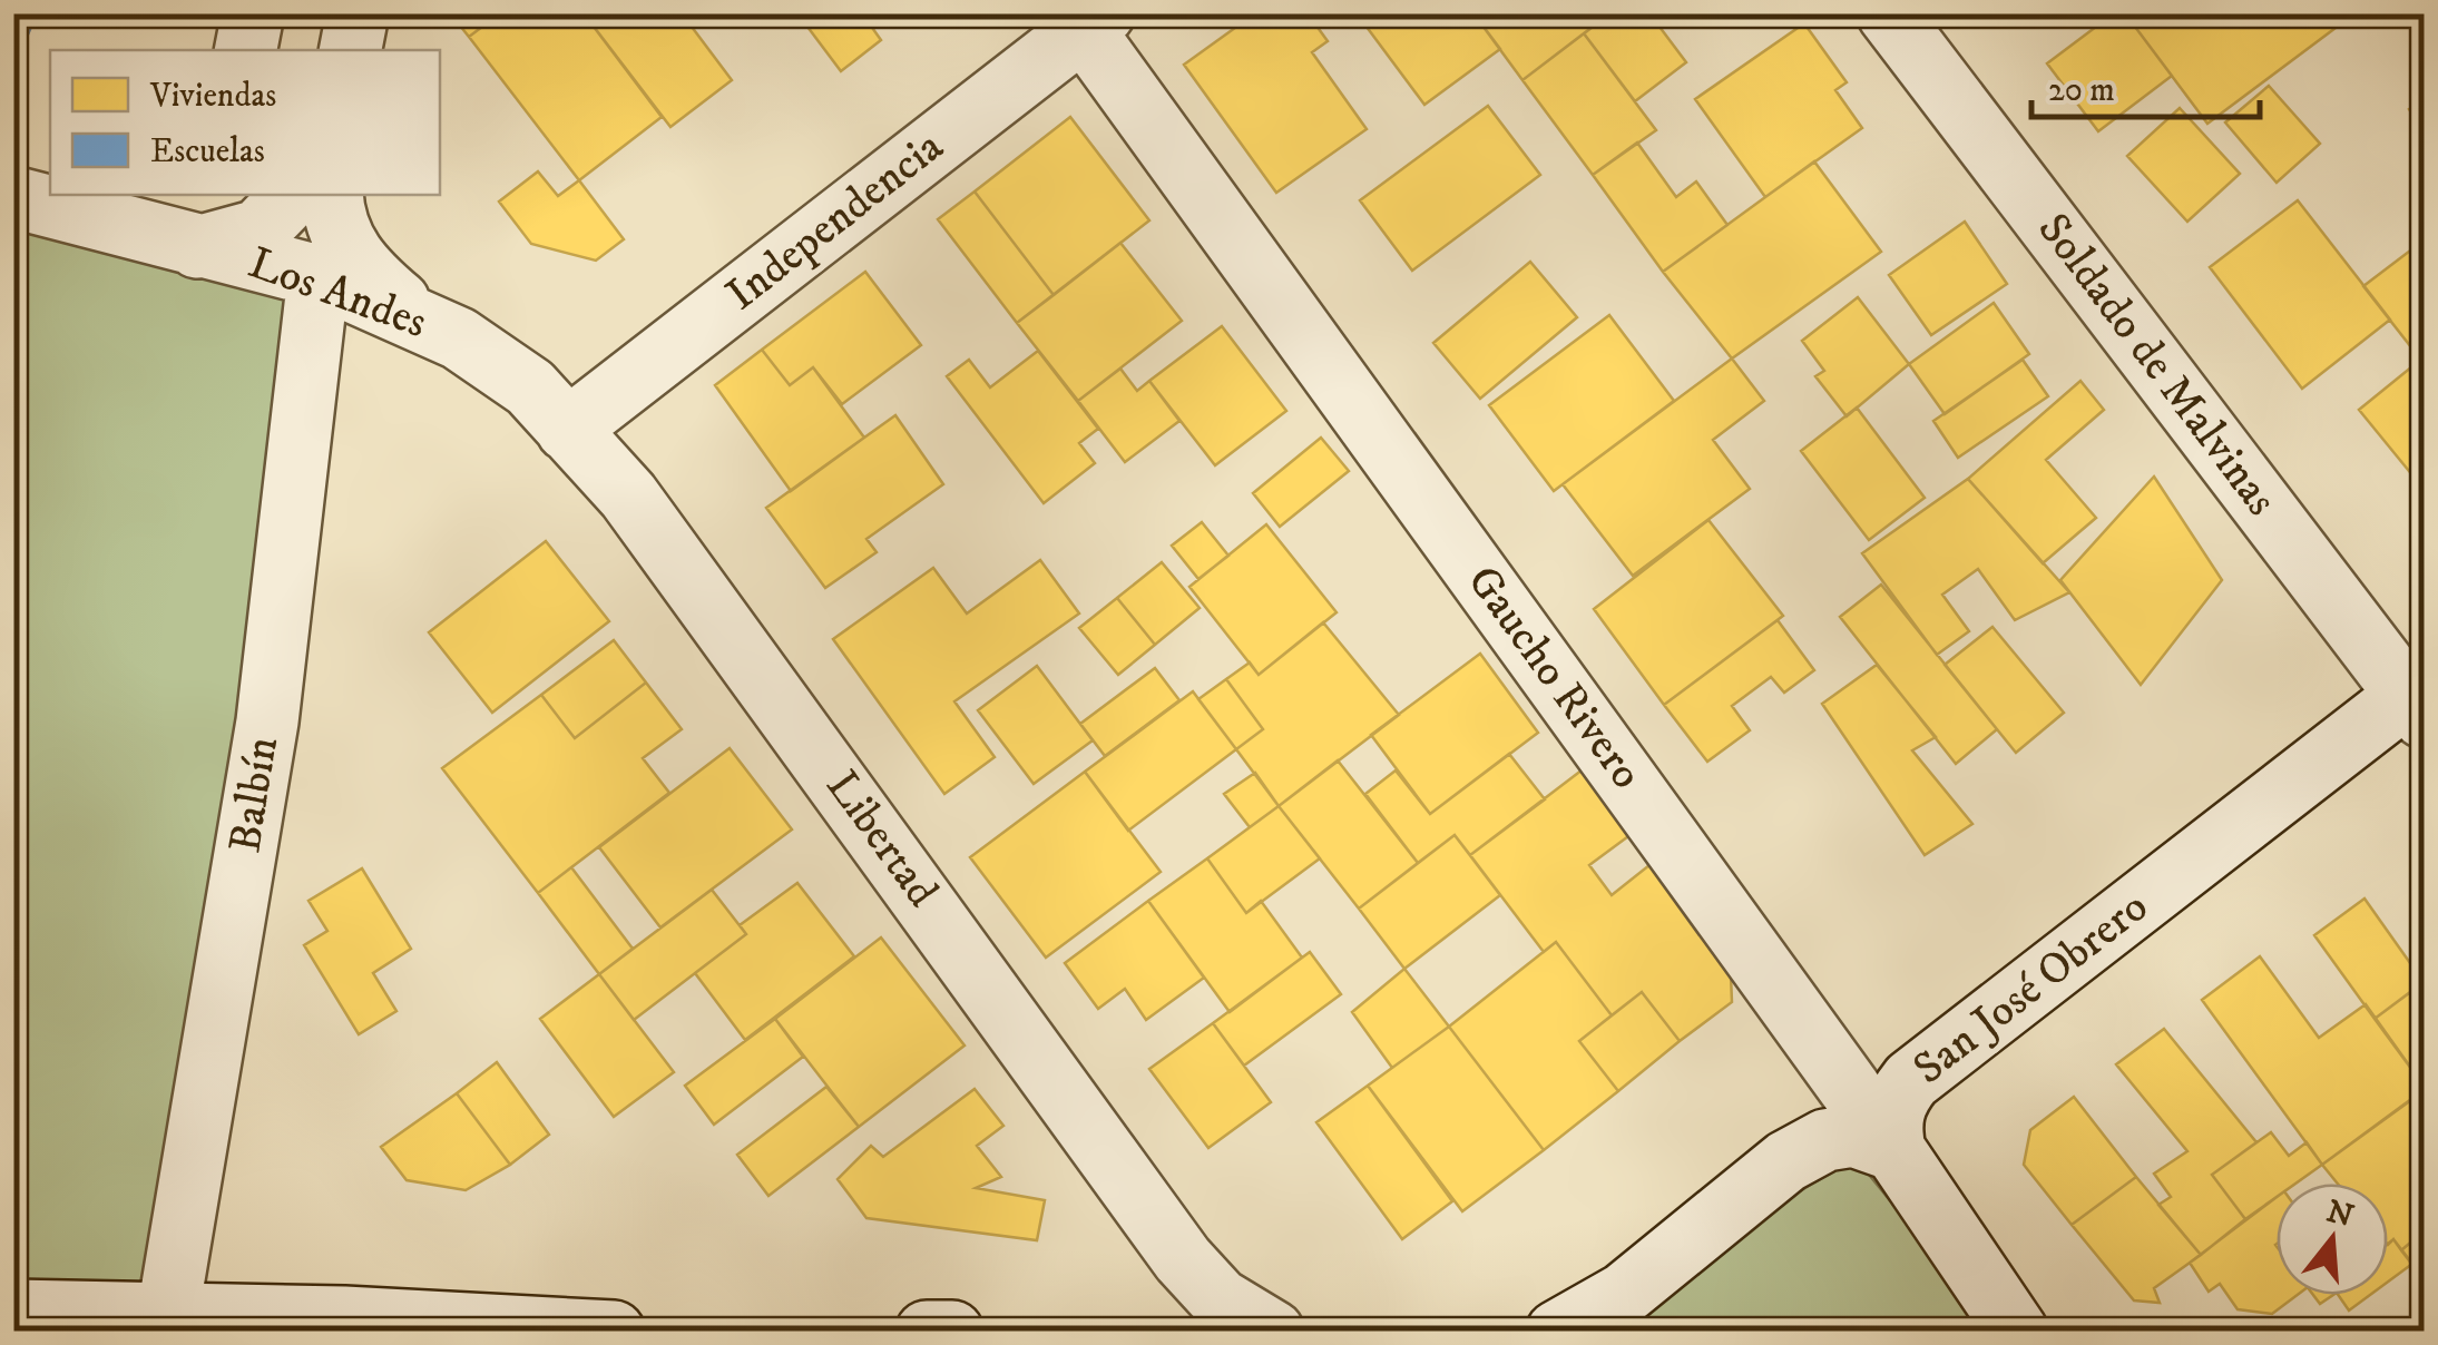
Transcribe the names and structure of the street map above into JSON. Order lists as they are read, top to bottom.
{
  "streets": {
    "street": [
      "Independencia",
      "Los Andes",
      "Soldado de Malvinas",
      "Gaucho Rivero",
      "Balbín",
      "Libertad",
      "San José Obrero"
    ]
  },
  "crossings": [
    ["Independencia", "Los Andes"],
    ["Independencia", "Gaucho Rivero"],
    ["Independencia", "Libertad"],
    ["Los Andes", "Balbín"],
    ["Los Andes", "Libertad"],
    ["Soldado de Malvinas", "San José Obrero"],
    ["Gaucho Rivero", "San José Obrero"]
  ],
  "legend": ["Viviendas", "Escuelas"],
  "scale_bar": "20 m",
  "north": "top"
}
